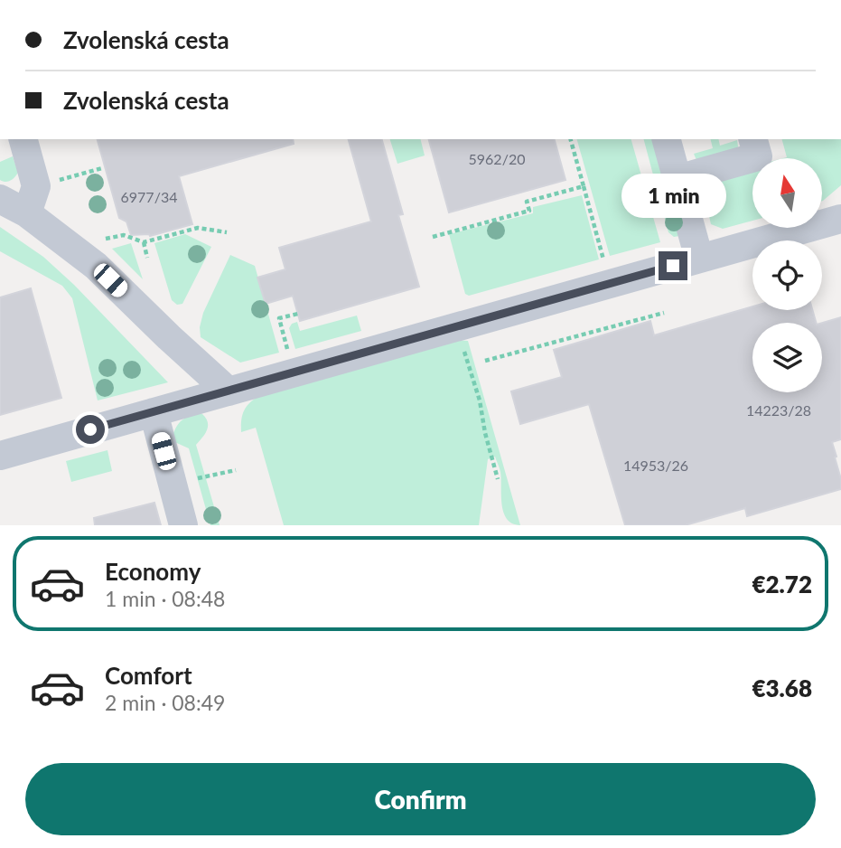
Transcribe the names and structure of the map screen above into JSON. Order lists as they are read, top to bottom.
{
  "house_numbers": [
    "5962/20",
    "6977/34",
    "14223/28",
    "14953/26"
  ],
  "north": "top",
  "page": {
    "banner": ["Zvolenská cesta", "Zvolenská cesta"],
    "bubble": "1 min",
    "list": [
      {
        "name": "Economy",
        "note": "1 min · 08:48",
        "value": "€2.72"
      },
      {
        "name": "Comfort",
        "note": "2 min · 08:49",
        "value": "€3.68"
      }
    ],
    "buttons": "Confirm"
  }
}
